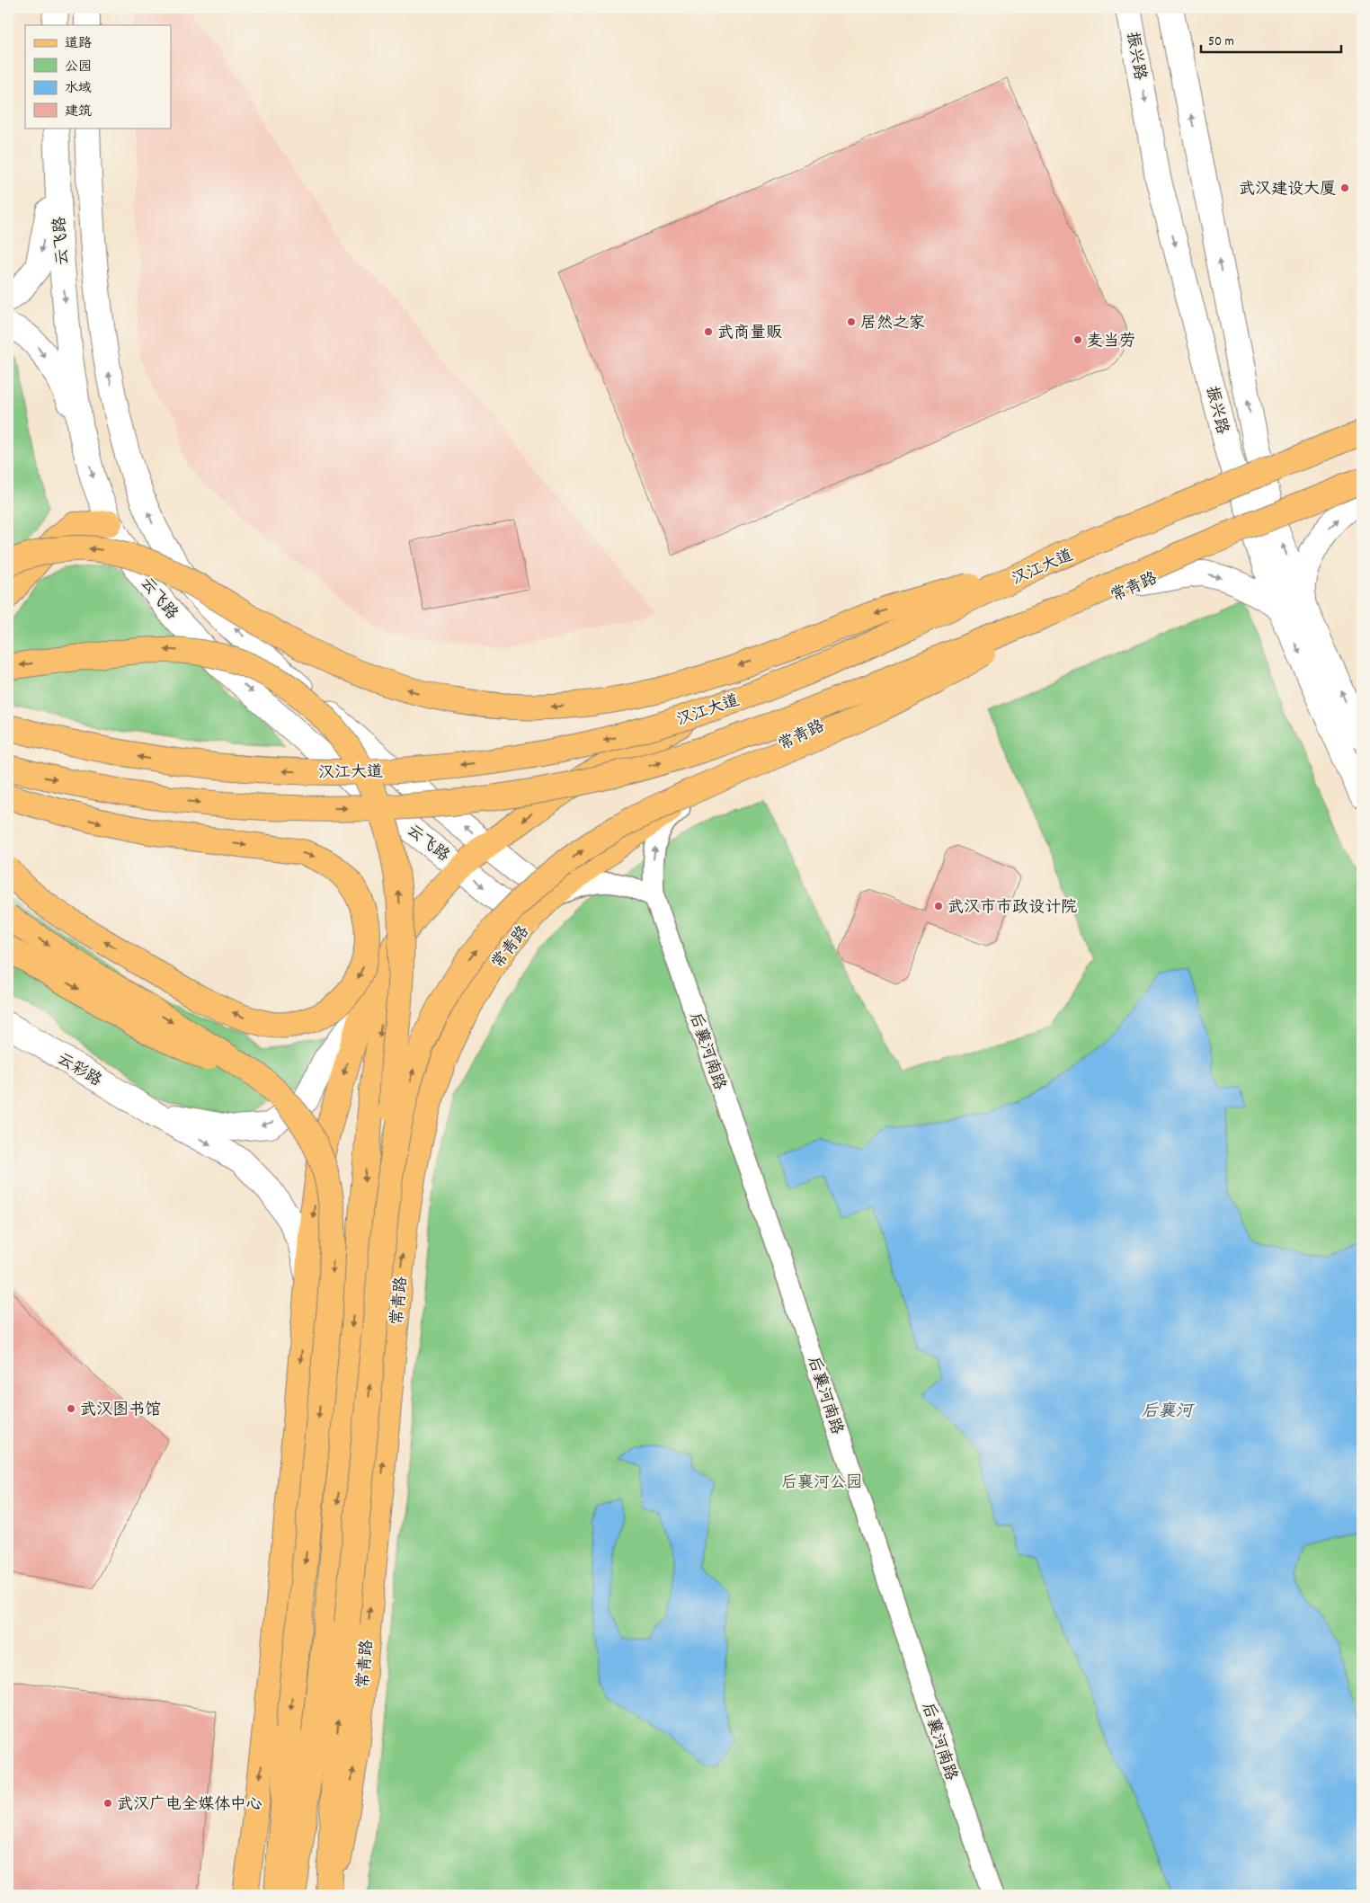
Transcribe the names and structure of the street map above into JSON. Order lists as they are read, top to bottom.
{
  "streets": {
    "main road": ["汉江大道", "常青路"],
    "street": [
      "振兴路",
      "云飞路",
      "后襄河南路",
      "云彩路"
    ]
  },
  "crossings": [
    ["振兴路", "常青路"],
    ["云飞路", "常青路"],
    ["常青路", "后襄河南路"]
  ],
  "one_way": ["云彩路"],
  "water": ["后襄河"],
  "parks": ["后襄河公园"],
  "places": [
    "武汉建设大厦",
    "居然之家",
    "武商量贩",
    "麦当劳",
    "武汉市市政设计院",
    "武汉图书馆",
    "武汉广电全媒体中心"
  ],
  "legend": [
    "道路",
    "公园",
    "水域",
    "建筑"
  ],
  "scale_bar": "50 m"
}
